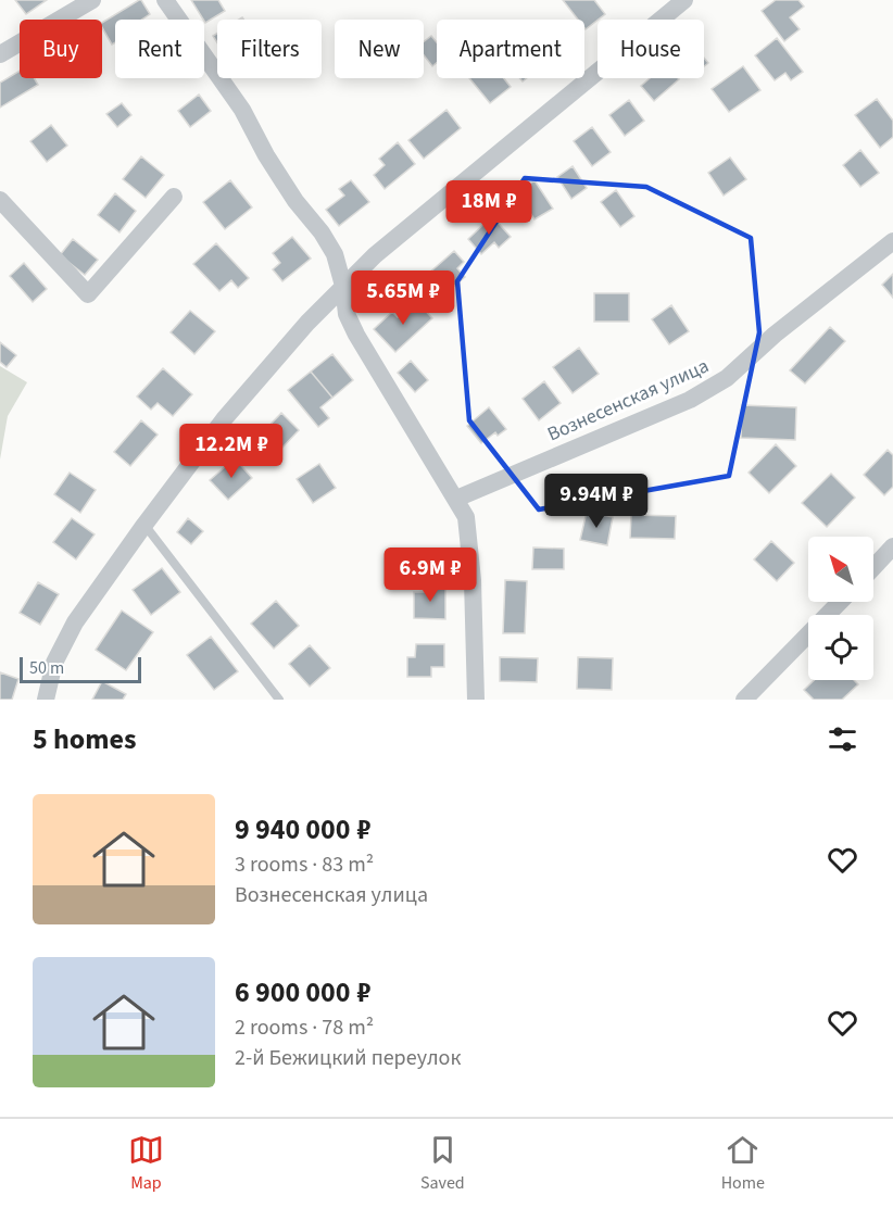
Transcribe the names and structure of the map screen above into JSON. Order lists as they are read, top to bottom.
{
  "streets": {
    "street": ["Вознесенская улица"]
  },
  "scale_bar": "50 m",
  "north": "top left",
  "page": {
    "chip": [
      "Buy",
      "Rent",
      "Filters",
      "New",
      "Apartment",
      "House"
    ],
    "price": [
      "18M ₽",
      "5.65M ₽",
      "12.2M ₽",
      "9.94M ₽",
      "6.9M ₽"
    ],
    "scale": "50 m",
    "heading": "5 homes",
    "list": [
      {
        "name": "9 940 000 ₽",
        "note": "3 rooms · 83 m² · Вознесенская улица"
      },
      {
        "name": "6 900 000 ₽",
        "note": "2 rooms · 78 m² · 2-й Бежицкий переулок"
      }
    ],
    "tabs": ["Map", "Saved", "Home"]
  }
}
